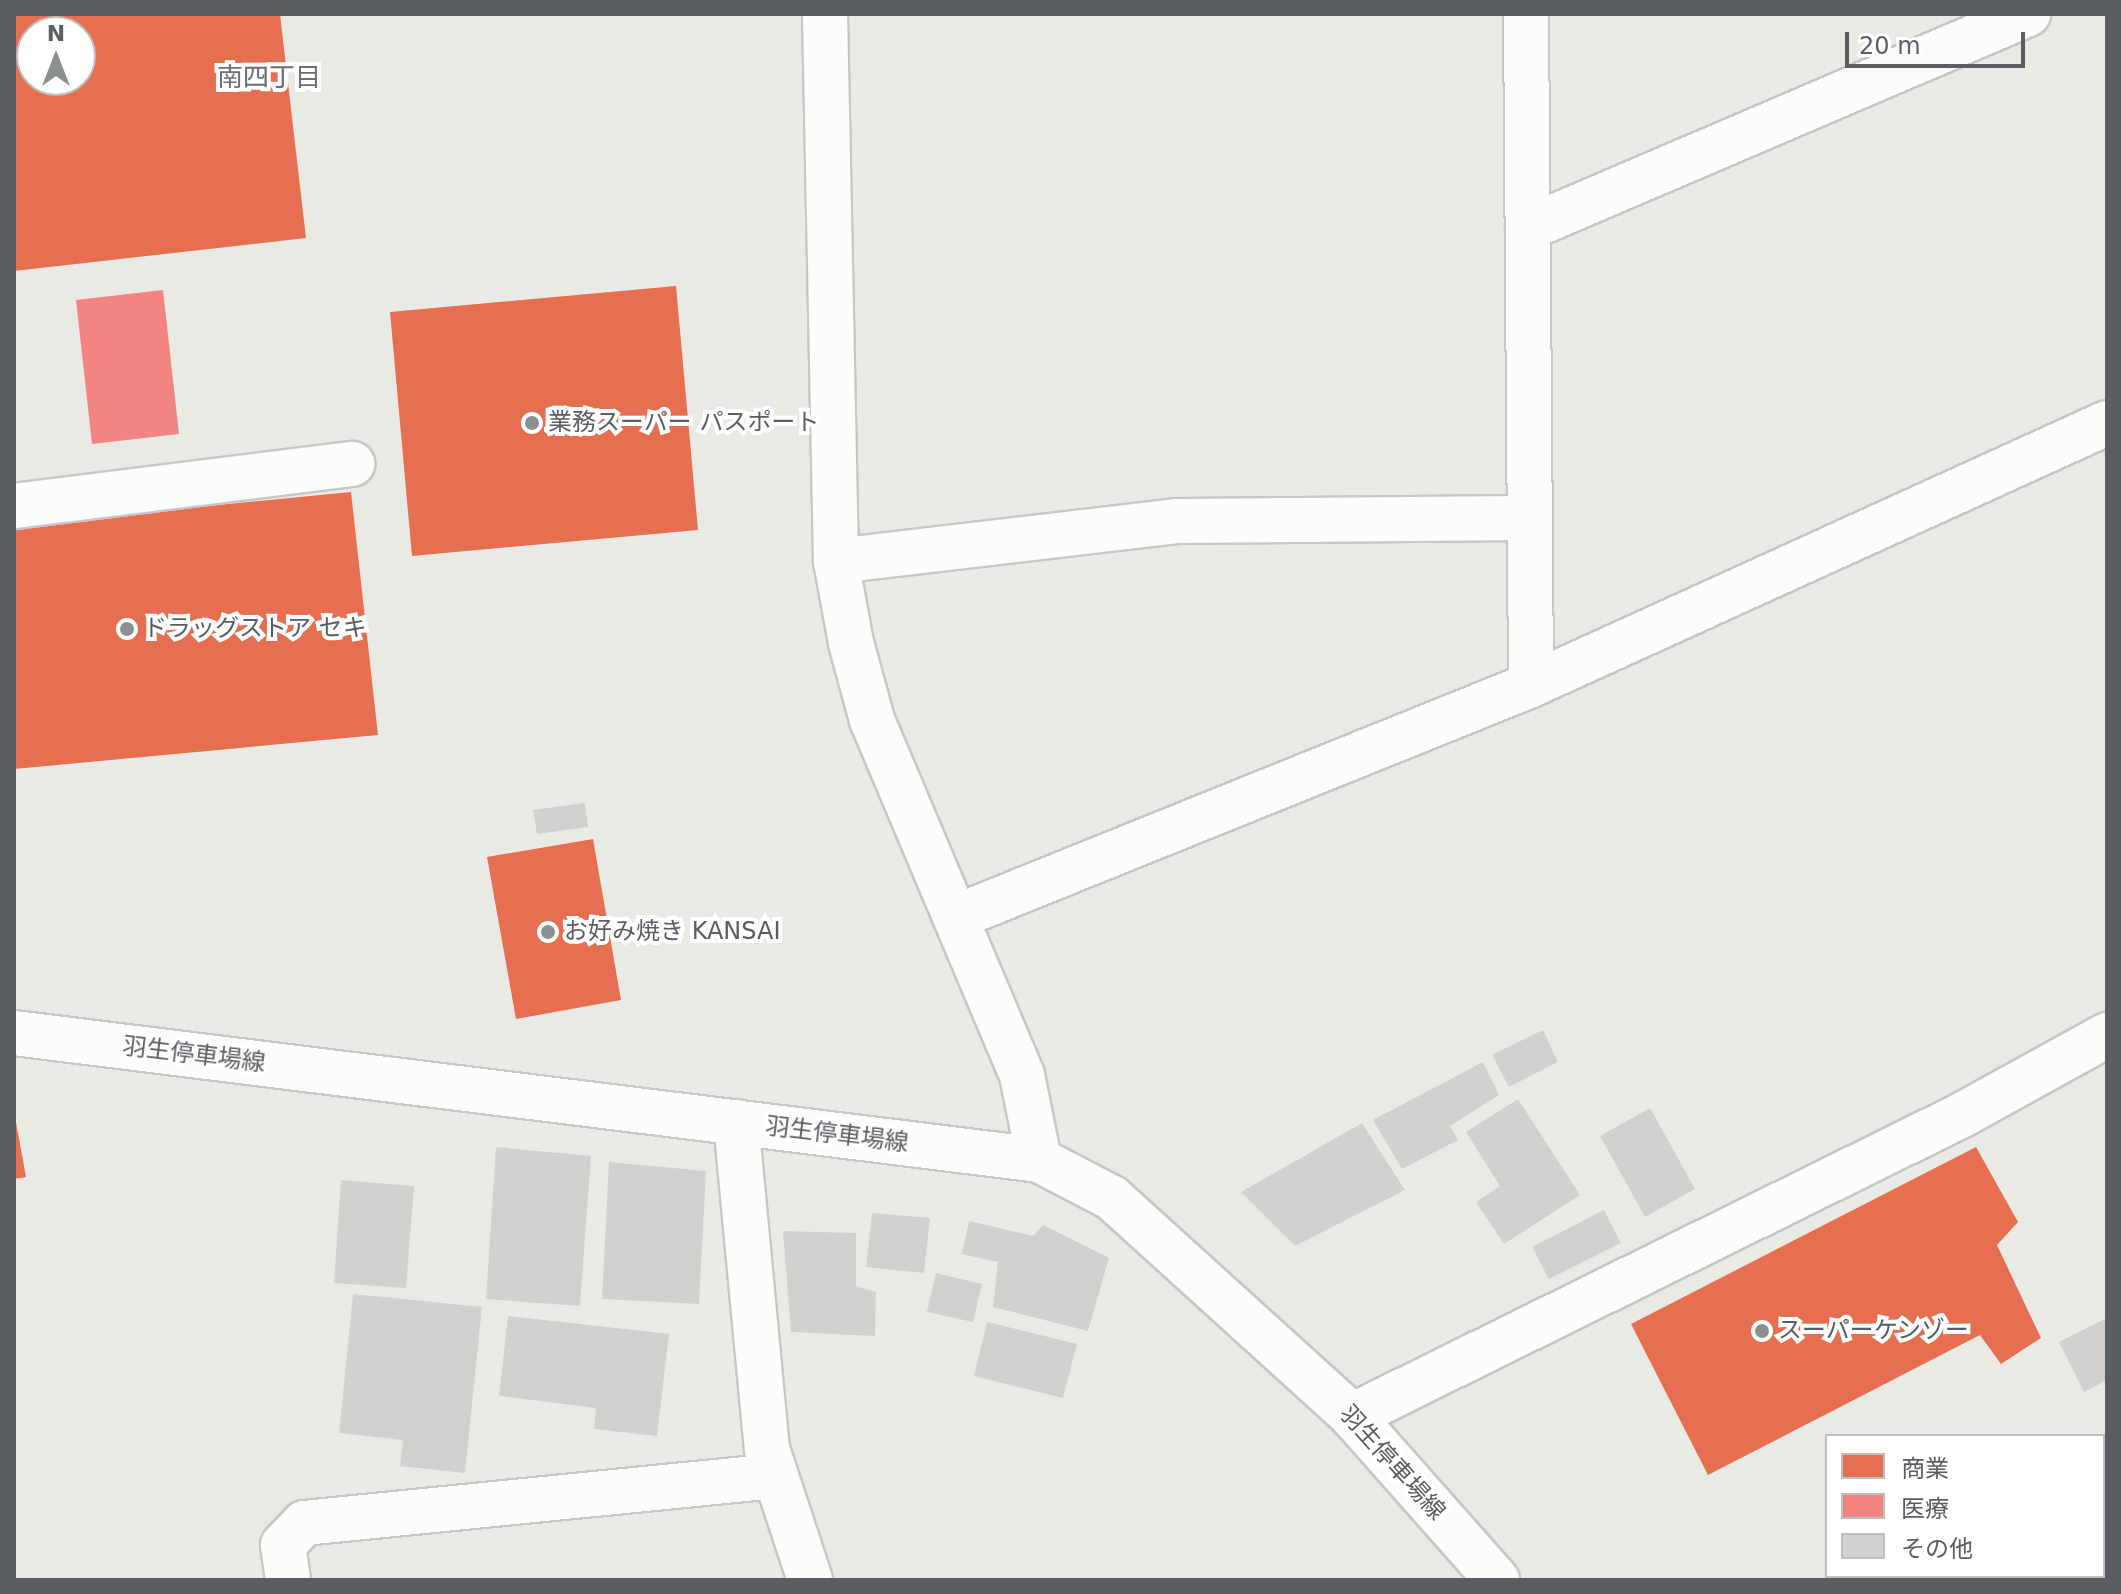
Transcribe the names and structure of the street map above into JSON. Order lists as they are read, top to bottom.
{
  "streets": {
    "street": ["羽生停車場線"]
  },
  "districts": ["南四丁目"],
  "places": [
    "業務スーパー パスポート",
    "ドラッグストア セキ",
    "お好み焼き KANSAI",
    "スーパーケンゾー"
  ],
  "legend": ["商業", "医療", "その他"],
  "scale_bar": "20 m",
  "north": "top"
}
